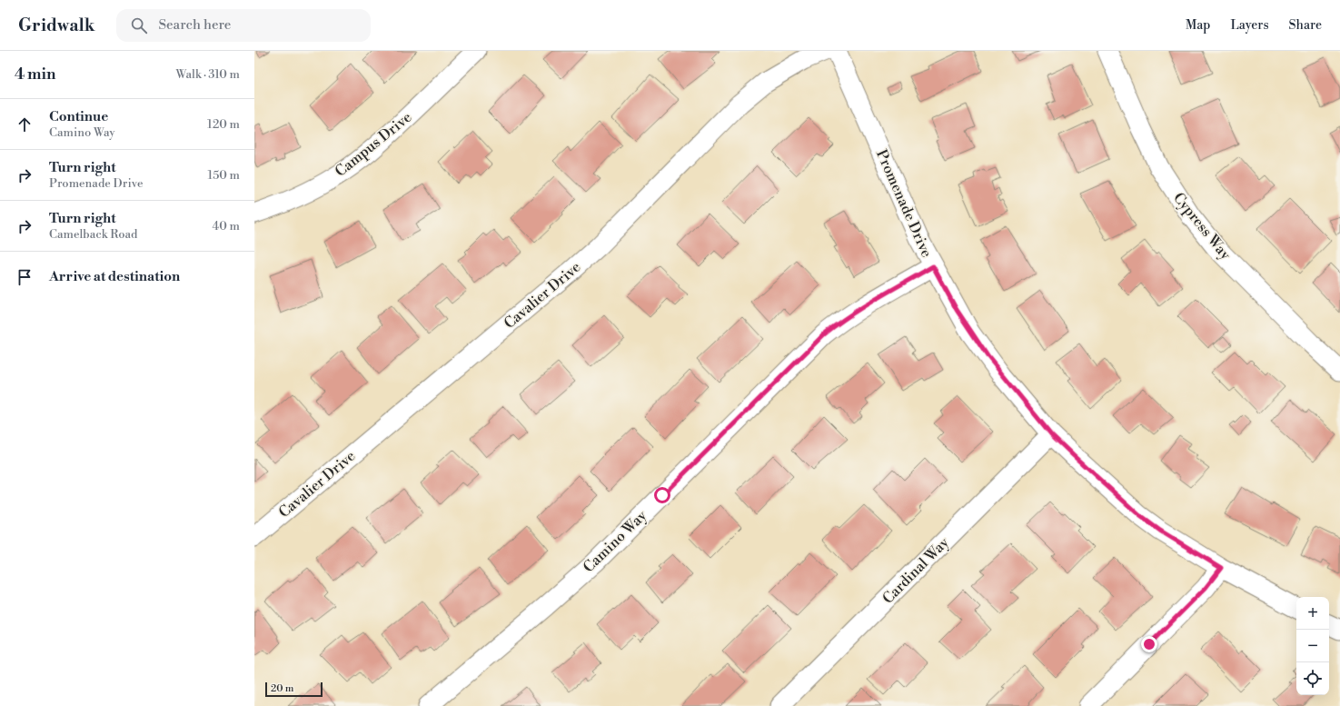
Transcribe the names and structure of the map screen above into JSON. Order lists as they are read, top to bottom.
{
  "streets": {
    "street": [
      "Campus Drive",
      "Promenade Drive",
      "Cypress Way",
      "Cavalier Drive",
      "Camino Way",
      "Cardinal Way"
    ]
  },
  "crossings": [
    ["Promenade Drive", "Camino Way"],
    ["Promenade Drive", "Cardinal Way"]
  ],
  "scale_bar": "20 m",
  "page": {
    "header": "Gridwalk",
    "search": "Search here",
    "nav": ["Map", "Layers", "Share"],
    "heading": ["4 min", "Walk · 310 m"],
    "list": [
      ["Continue", "Camino Way", "120 m"],
      ["Turn right", "Promenade Drive", "150 m"],
      ["Turn right", "Camelback Road", "40 m"],
      "Arrive at destination"
    ],
    "map_buttons": ["+", "−"],
    "scale": "20 m"
  }
}
